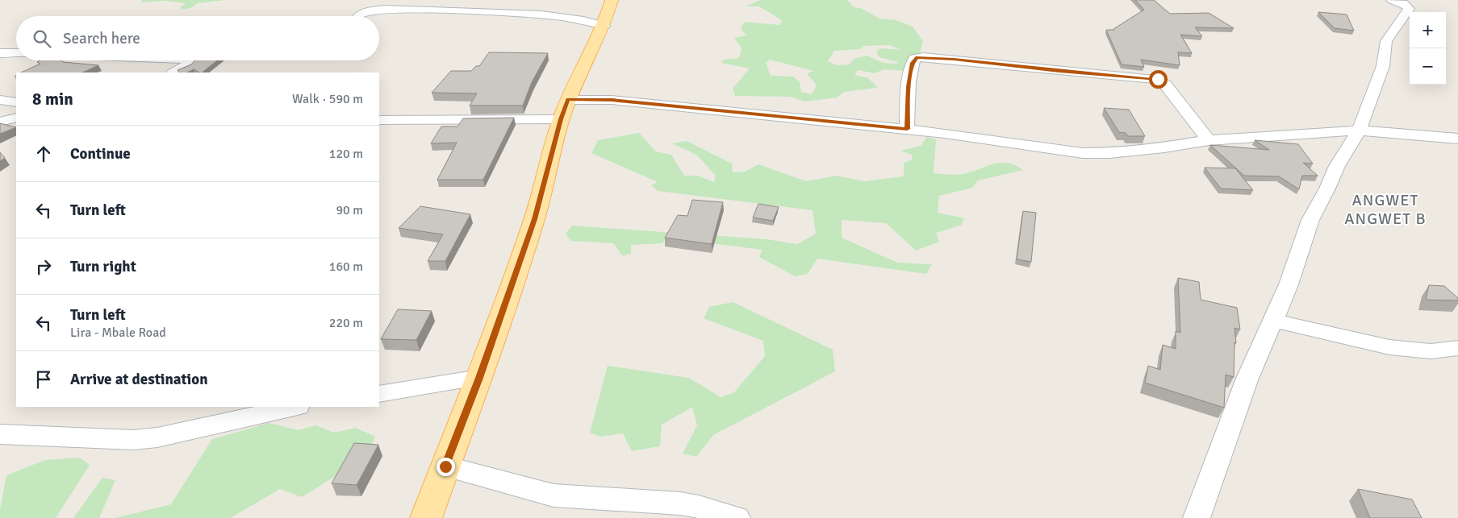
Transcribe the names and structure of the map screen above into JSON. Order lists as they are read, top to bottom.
{
  "districts": ["ANGWET ANGWET B"],
  "page": {
    "map_buttons": ["+", "−"],
    "search": "Search here",
    "heading": ["8 min", "Walk · 590 m"],
    "list": [
      ["Continue", "120 m"],
      ["Turn left", "90 m"],
      ["Turn right", "160 m"],
      ["Turn left", "Lira - Mbale Road", "220 m"],
      "Arrive at destination"
    ]
  }
}
